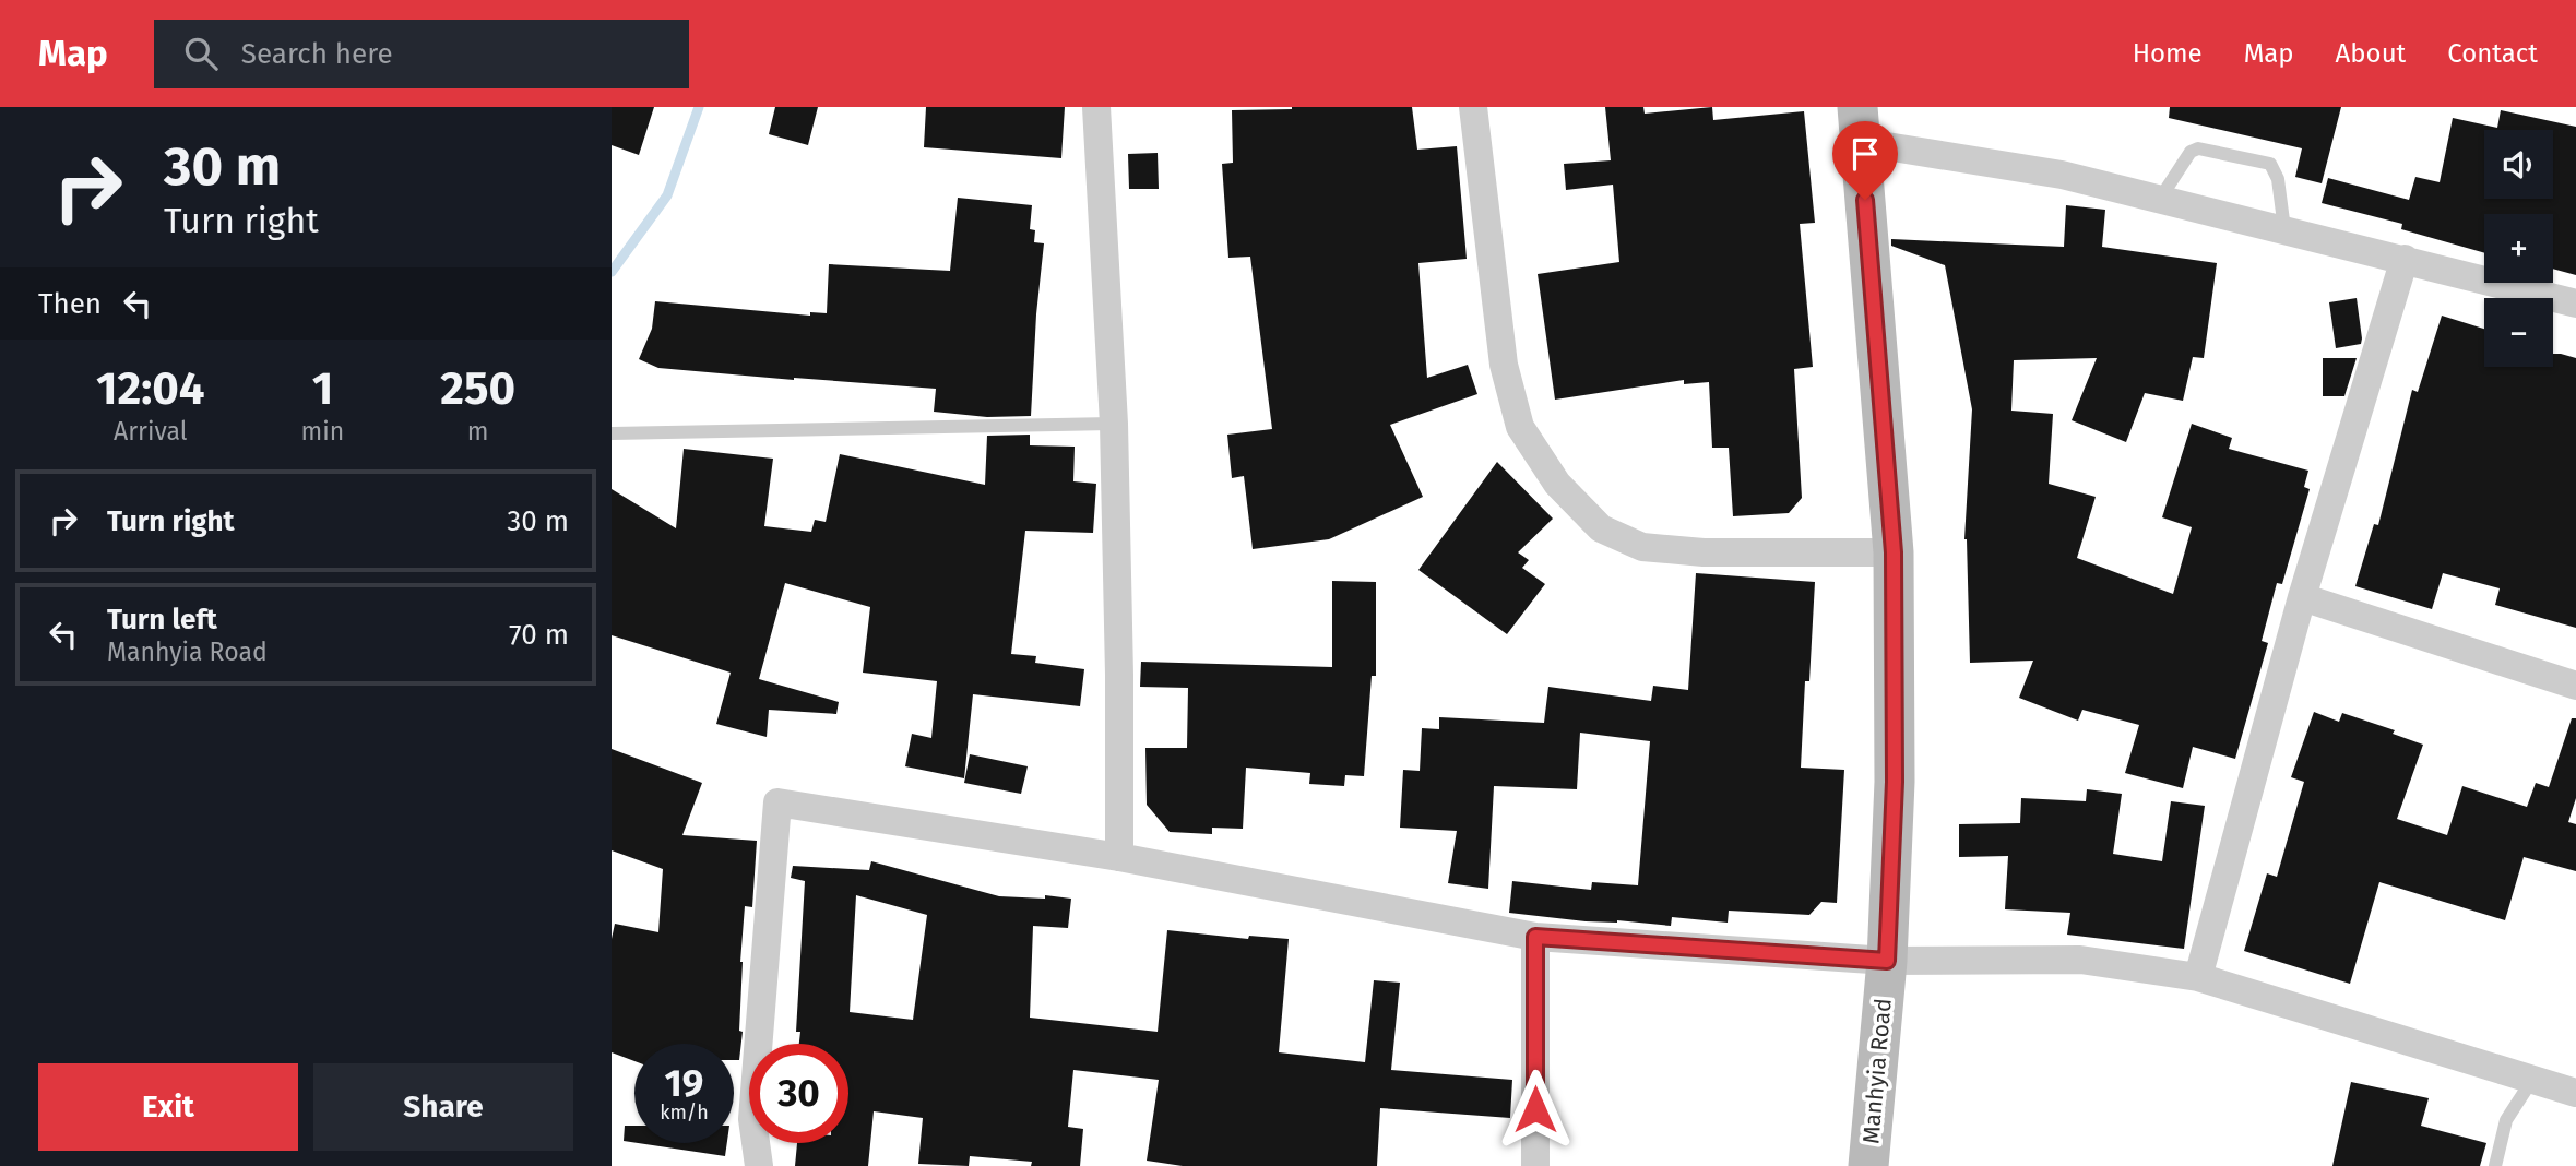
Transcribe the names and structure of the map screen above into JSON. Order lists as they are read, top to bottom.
{
  "streets": {
    "main road": ["Manhyia Road"]
  },
  "page": {
    "header": "Map",
    "search": "Search here",
    "nav": [
      "Home",
      "Map",
      "About",
      "Contact"
    ],
    "turn": ["30 m", "Turn right"],
    "map_buttons": ["+", "−"],
    "then": "Then",
    "eta": [
      "12:04",
      "Arrival",
      "1",
      "min",
      "250",
      "m"
    ],
    "list": [
      {
        "name": "Turn right",
        "value": "30 m"
      },
      {
        "name": "Turn left",
        "note": "Manhyia Road",
        "value": "70 m"
      }
    ],
    "speed": "19 km/h",
    "limit": "30",
    "buttons": ["Exit", "Share"]
  }
}
